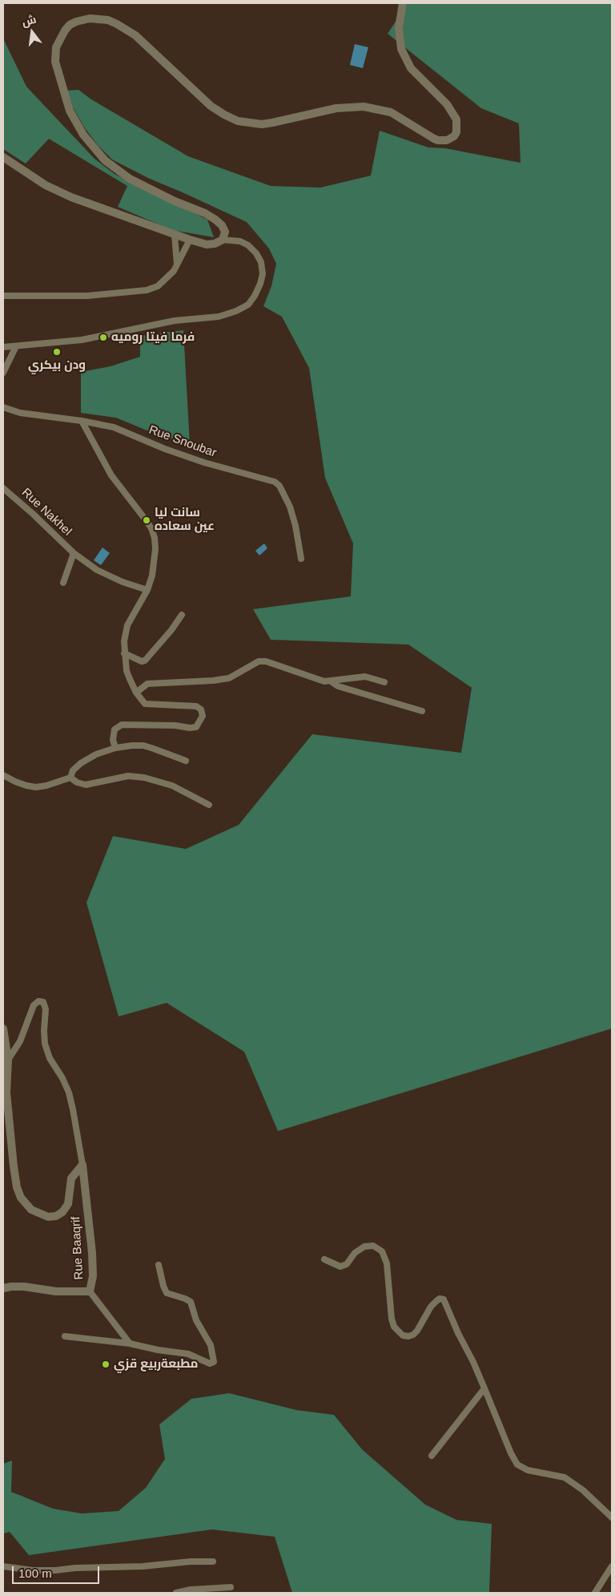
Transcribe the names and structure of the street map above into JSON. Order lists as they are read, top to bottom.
{
  "streets": {
    "street": ["Rue Snoubar", "Rue Nakhel", "Rue Baaqrif"]
  },
  "places": [
    "فرما فيتا روميه",
    "ودن بيكري",
    "سانت ليا عين سعاده",
    "مطبعةربيع قزي"
  ],
  "scale_bar": "100 m",
  "north": "top"
}
